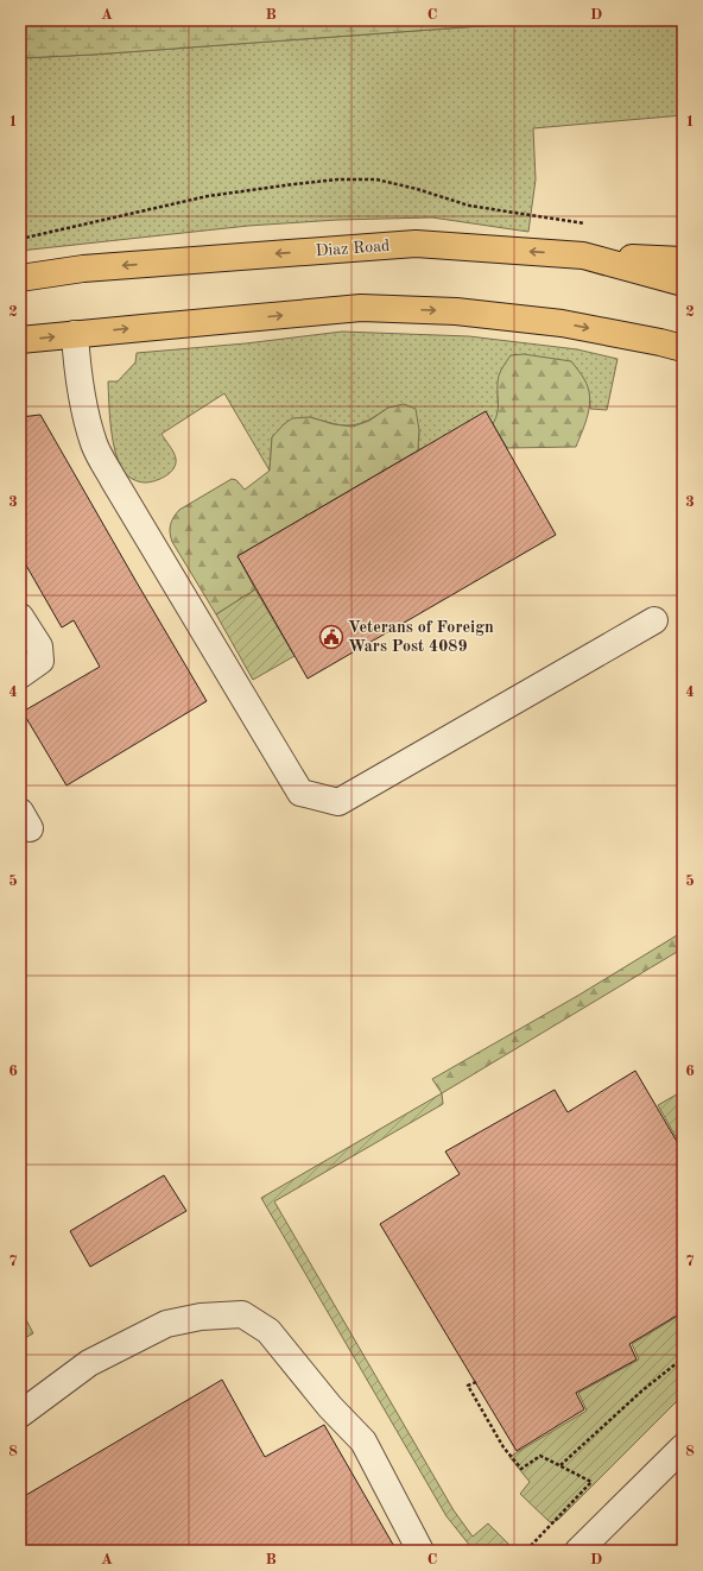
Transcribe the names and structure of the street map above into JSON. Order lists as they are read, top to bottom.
{
  "streets": {
    "main road": ["Diaz Road"]
  },
  "places": {
    "public building": ["Veterans of Foreign Wars Post 4089"]
  },
  "grid": {
    "columns": [
      "A",
      "B",
      "C",
      "D"
    ],
    "rows": [
      "1",
      "2",
      "3",
      "4",
      "5",
      "6",
      "7",
      "8"
    ]
  }
}
